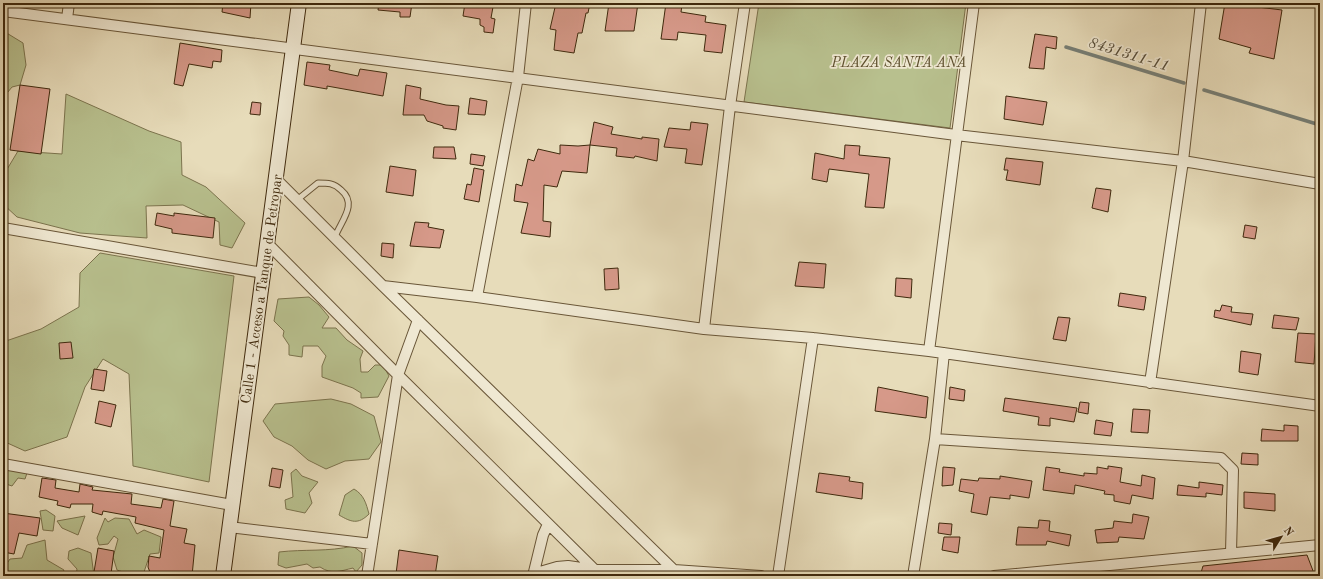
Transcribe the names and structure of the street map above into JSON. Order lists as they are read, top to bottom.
{
  "streets": {
    "street": ["Calle 1 - Acceso a Tanque de Petropar"]
  },
  "water": ["8431311-11"],
  "parks": ["PLAZA SANTA ANA"],
  "north": "top right"
}
